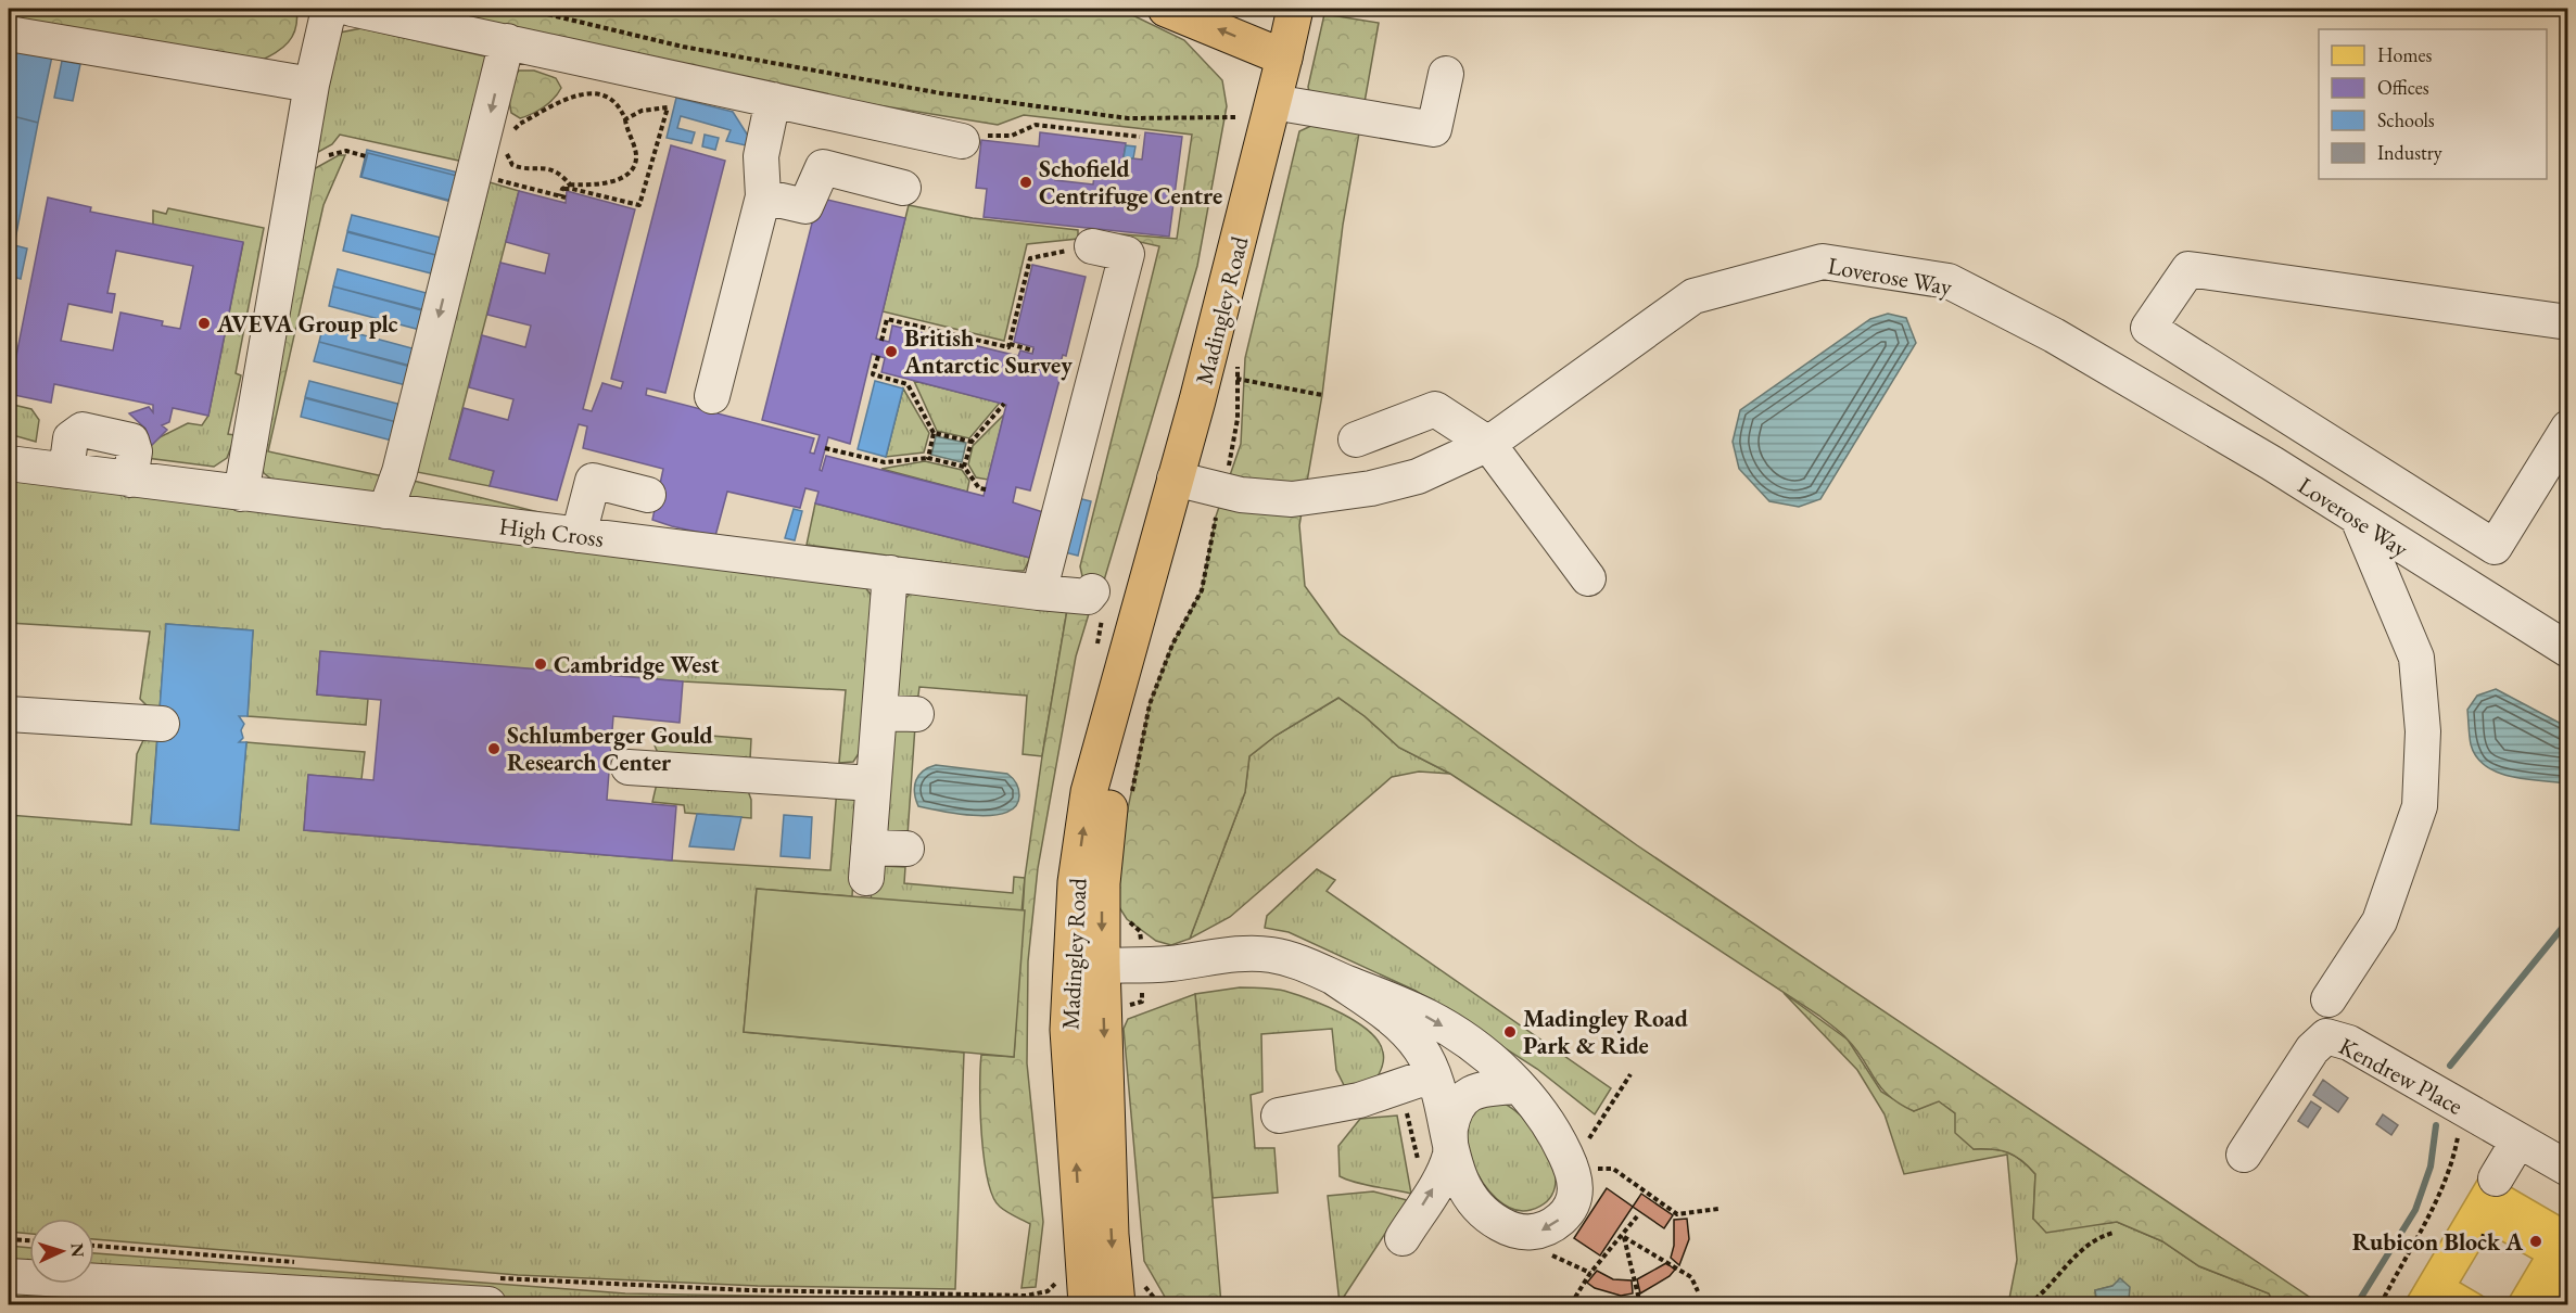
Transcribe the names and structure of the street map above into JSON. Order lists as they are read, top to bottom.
{
  "streets": {
    "main road": ["Madingley Road"],
    "street": ["Loverose Way", "High Cross", "Kendrew Place"]
  },
  "crossings": [
    ["Loverose Way", "Madingley Road"]
  ],
  "places": [
    "Schofield Centrifuge Centre",
    "AVEVA Group plc",
    "British Antarctic Survey",
    "Cambridge West",
    "Schlumberger Gould Research Center",
    "Madingley Road Park & Ride",
    "Rubicon Block A"
  ],
  "legend": [
    "Homes",
    "Offices",
    "Schools",
    "Industry"
  ],
  "north": "right"
}
